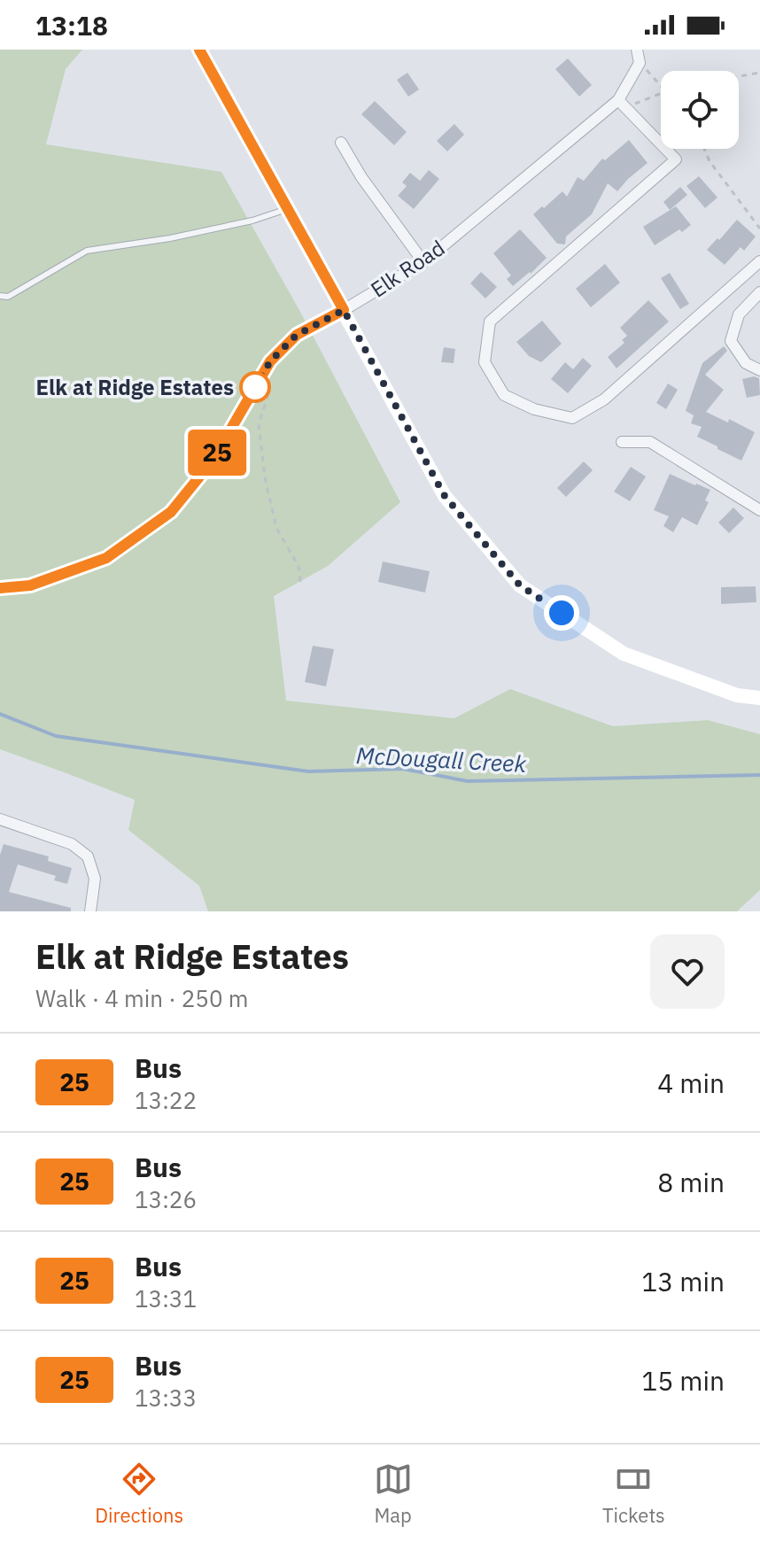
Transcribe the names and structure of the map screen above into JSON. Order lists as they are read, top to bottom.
{
  "streets": {
    "street": ["Elk Road"]
  },
  "water": ["McDougall Creek"],
  "places": ["Elk at Ridge Estates"],
  "lines": ["bus line 25"],
  "page": {
    "status": "13:18",
    "on_map": "25",
    "heading": ["Elk at Ridge Estates", "Walk · 4 min · 250 m"],
    "list": [
      {
        "mark": "25",
        "name": "Bus",
        "note": "13:22",
        "value": "4 min"
      },
      {
        "mark": "25",
        "name": "Bus",
        "note": "13:26",
        "value": "8 min"
      },
      {
        "mark": "25",
        "name": "Bus",
        "note": "13:31",
        "value": "13 min"
      },
      {
        "mark": "25",
        "name": "Bus",
        "note": "13:33",
        "value": "15 min"
      }
    ],
    "tabs": ["Directions", "Map", "Tickets"]
  }
}
